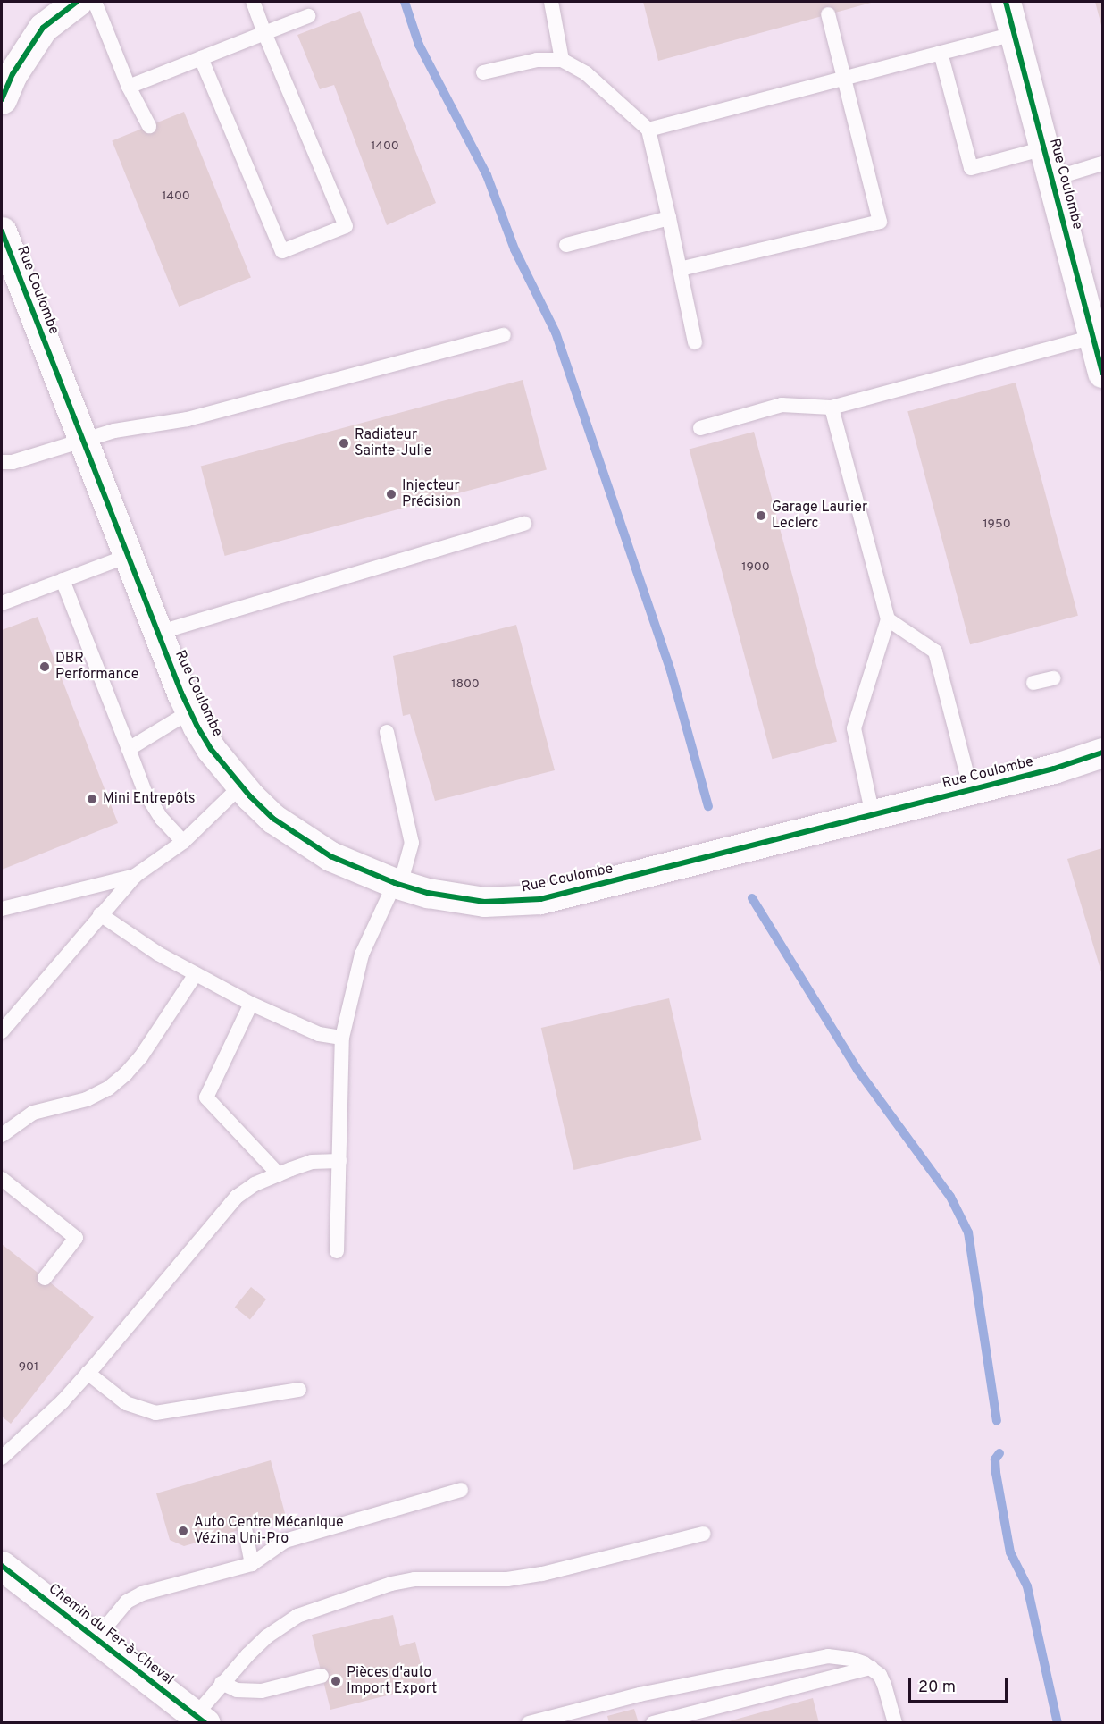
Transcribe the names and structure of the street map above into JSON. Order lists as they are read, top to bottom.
{
  "streets": {
    "street": ["Rue Coulombe", "Chemin du Fer-à-Cheval"]
  },
  "places": [
    "Radiateur Sainte-Julie",
    "Injecteur Précision",
    "Garage Laurier Leclerc",
    "DBR Performance",
    "Mini Entrepôts",
    "Auto Centre Mécanique Vézina Uni-Pro",
    "Pièces d'auto Import Export"
  ],
  "house_numbers": [
    "1400",
    "1400",
    "1950",
    "1900",
    "1800",
    "901"
  ],
  "scale_bar": "20 m"
}
